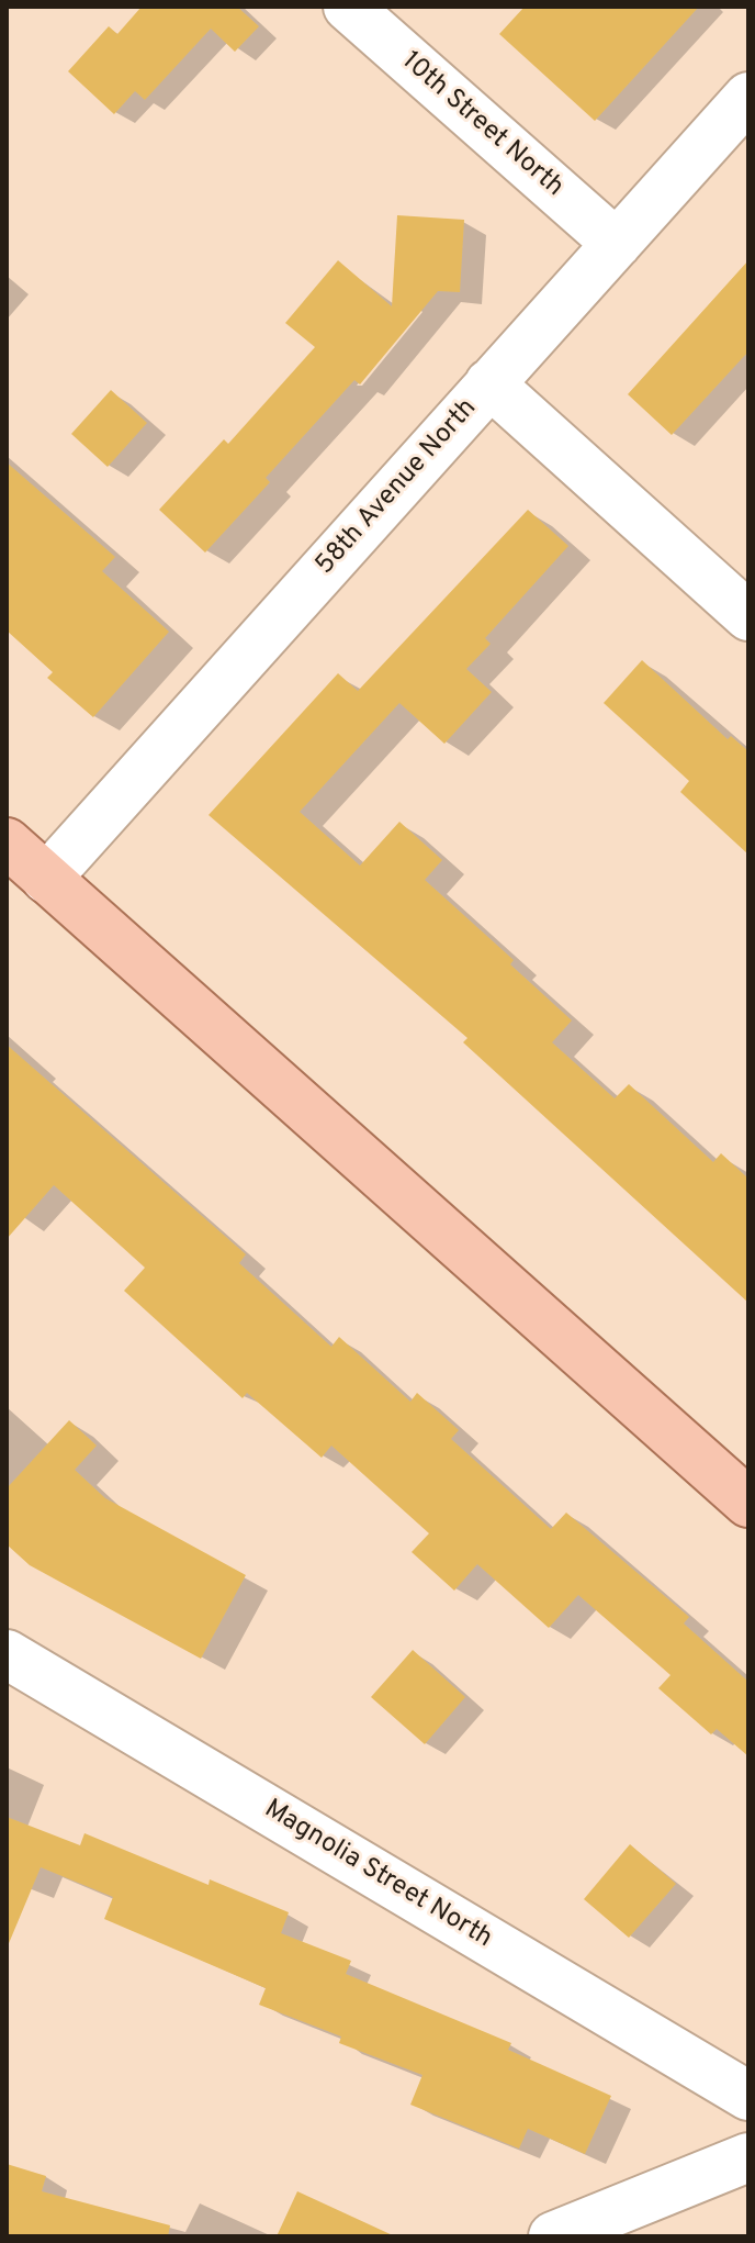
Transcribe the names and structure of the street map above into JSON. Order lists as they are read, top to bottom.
{
  "streets": {
    "street": ["10th Street North", "58th Avenue North", "Magnolia Street North"]
  },
  "crossings": [
    ["10th Street North", "58th Avenue North"]
  ]
}
